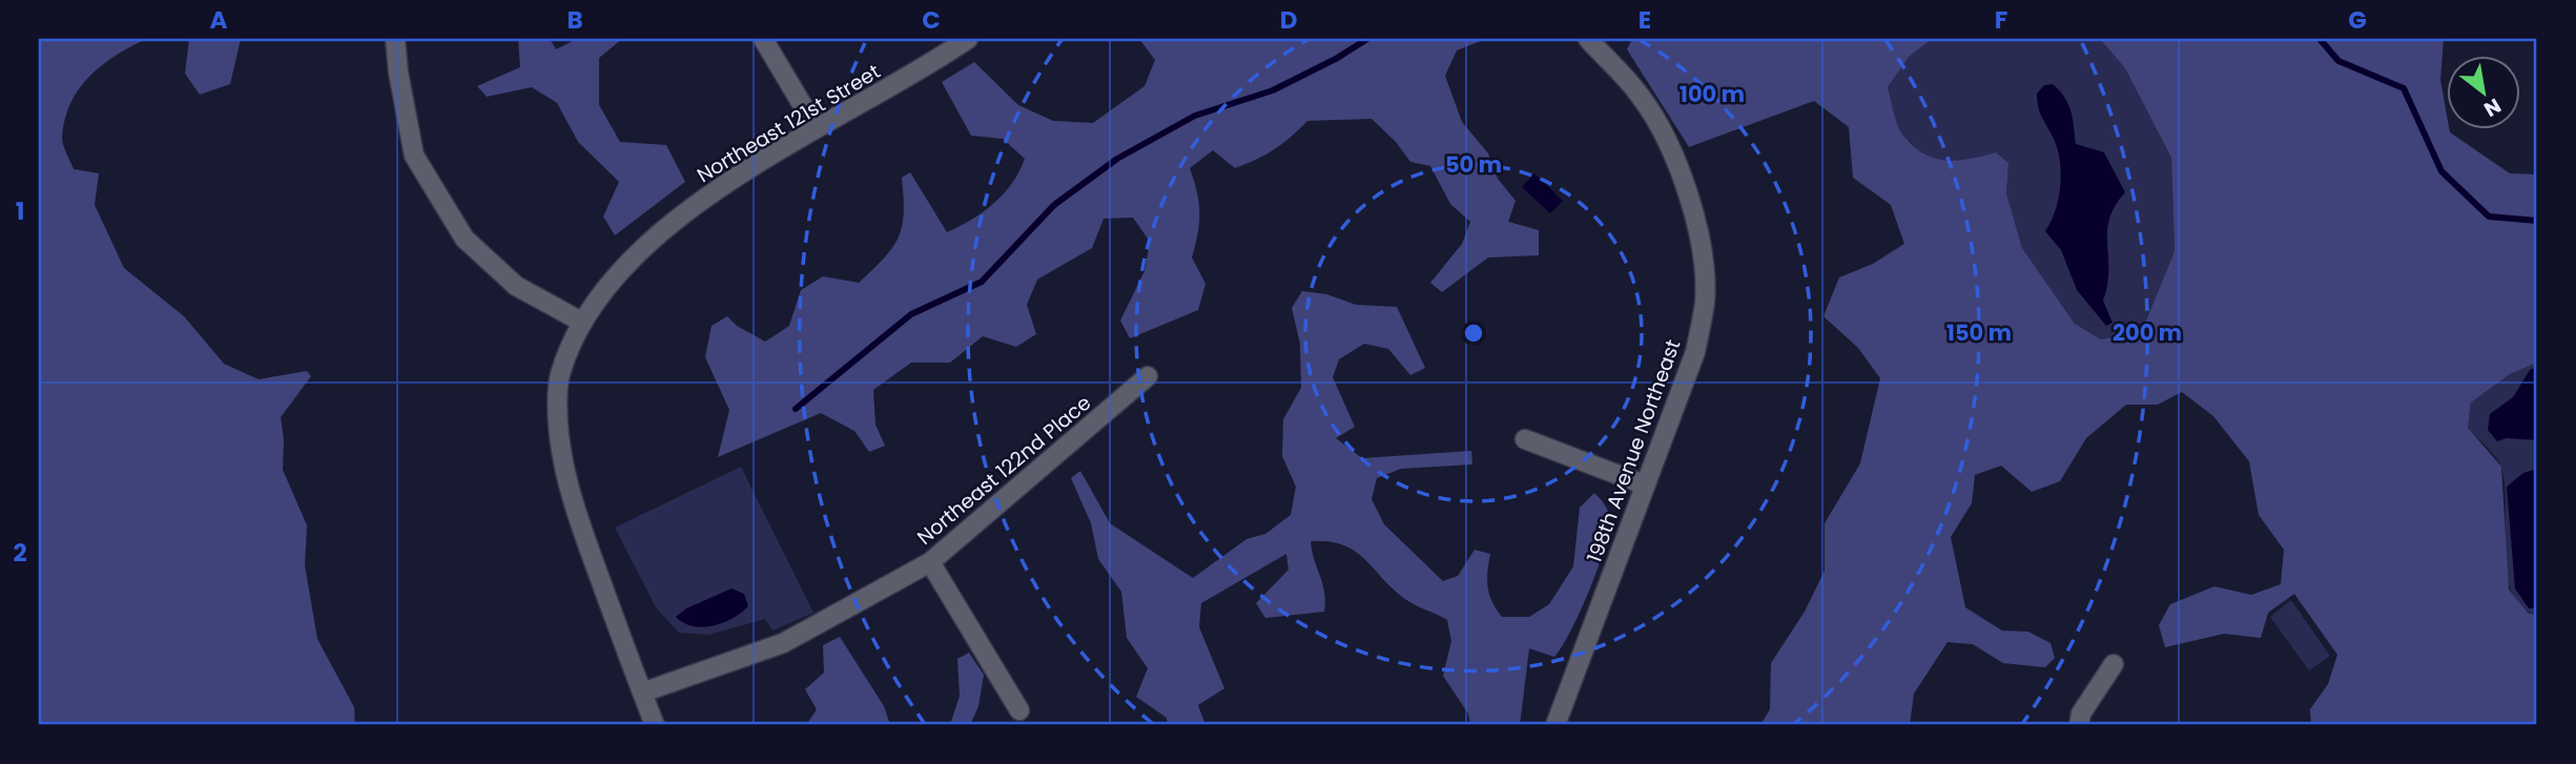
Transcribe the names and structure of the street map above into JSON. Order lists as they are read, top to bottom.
{
  "streets": {
    "street": ["Northeast 121st Street", "198th Avenue Northeast", "Northeast 122nd Place"]
  },
  "crossings": [
    ["Northeast 121st Street", "Northeast 122nd Place"]
  ],
  "north": "bottom right",
  "grid": {
    "columns": [
      "A",
      "B",
      "C",
      "D",
      "E",
      "F",
      "G"
    ],
    "rows": ["1", "2"]
  },
  "rings": [
    "100 m",
    "50 m",
    "150 m",
    "200 m"
  ]
}
